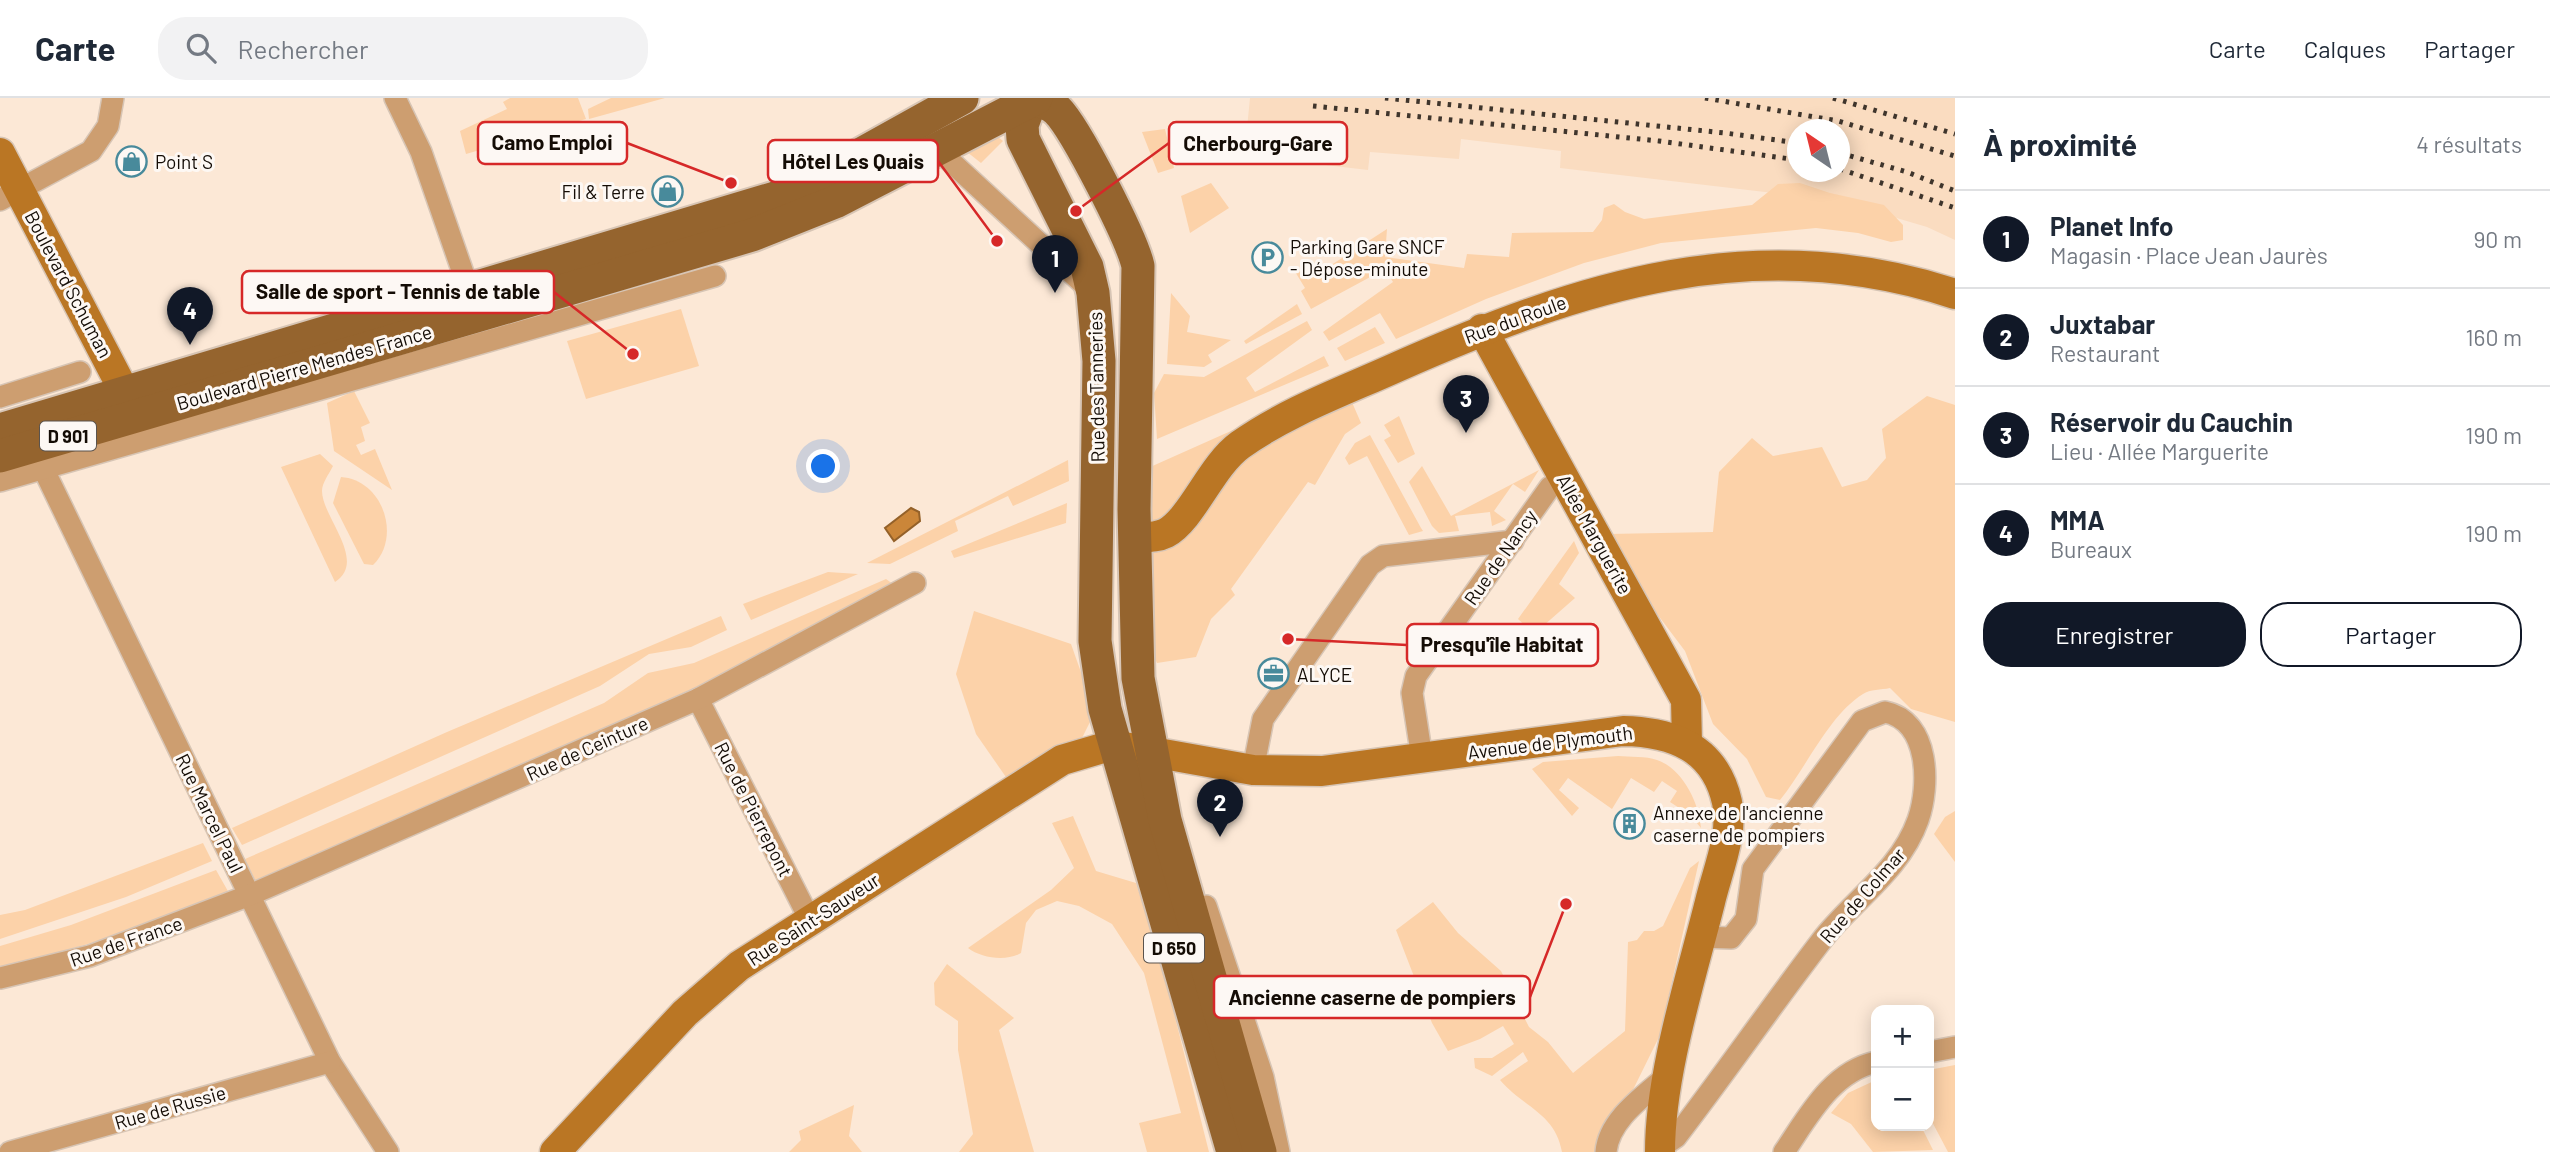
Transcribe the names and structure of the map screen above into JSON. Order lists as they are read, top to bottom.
{
  "streets": {
    "main road": [
      "Boulevard Pierre Mendes France",
      "Rue des Tanneries",
      "D 901",
      "D 650"
    ],
    "street": [
      "Boulevard Schuman",
      "Rue du Roule",
      "Allée Marguerite",
      "Rue de Nancy",
      "Avenue de Plymouth",
      "Rue de Ceinture",
      "Rue de Pierrepont",
      "Rue Marcel Paul",
      "Rue de Colmar",
      "Rue Saint-Sauveur",
      "Rue de France",
      "Rue de Russie"
    ]
  },
  "crossings": [
    ["Boulevard Schuman", "Boulevard Pierre Mendes France"],
    ["Rue du Roule", "Rue des Tanneries"],
    ["Rue du Roule", "Allée Marguerite"],
    ["Boulevard Pierre Mendes France", "Rue des Tanneries"],
    ["Boulevard Pierre Mendes France", "Rue Marcel Paul"],
    ["Rue des Tanneries", "Avenue de Plymouth"],
    ["Rue des Tanneries", "Rue Saint-Sauveur"],
    ["Rue des Tanneries", "D 650"],
    ["Allée Marguerite", "Rue de Nancy"],
    ["Allée Marguerite", "Avenue de Plymouth"],
    ["Rue de Nancy", "Avenue de Plymouth"],
    ["Avenue de Plymouth", "Rue de Colmar"],
    ["Avenue de Plymouth", "Rue Saint-Sauveur"],
    ["Avenue de Plymouth", "D 650"],
    ["Rue de Ceinture", "Rue de Pierrepont"],
    ["Rue de Ceinture", "Rue Marcel Paul"],
    ["Rue de Ceinture", "Rue de France"],
    ["Rue de Pierrepont", "Rue Saint-Sauveur"],
    ["Rue Marcel Paul", "Rue de France"],
    ["Rue Marcel Paul", "Rue de Russie"],
    ["Rue Saint-Sauveur", "D 650"]
  ],
  "places": {
    "shop": ["Point S", "Fil & Terre"],
    "other": [
      "Camo Emploi",
      "Cherbourg-Gare",
      "Hôtel Les Quais",
      "Salle de sport - Tennis de table",
      "Presqu'île Habitat",
      "Ancienne caserne de pompiers"
    ],
    "parking": ["Parking Gare SNCF - Dépose-minute"],
    "office": ["ALYCE"],
    "building": ["Annexe de l'ancienne caserne de pompiers"]
  },
  "north": "top left",
  "page": {
    "header": "Carte",
    "search": "Rechercher",
    "nav": ["Carte", "Calques", "Partager"],
    "heading": ["À proximité", "4 résultats"],
    "list": [
      {
        "mark": "1",
        "name": "Planet Info",
        "note": "Magasin · Place Jean Jaurès",
        "value": "90 m"
      },
      {
        "mark": "2",
        "name": "Juxtabar",
        "note": "Restaurant",
        "value": "160 m"
      },
      {
        "mark": "3",
        "name": "Réservoir du Cauchin",
        "note": "Lieu · Allée Marguerite",
        "value": "190 m"
      },
      {
        "mark": "4",
        "name": "MMA",
        "note": "Bureaux",
        "value": "190 m"
      }
    ],
    "pins": [
      "1",
      "4",
      "3",
      "2"
    ],
    "buttons": ["Enregistrer", "Partager"],
    "map_buttons": ["+", "−"]
  }
}
